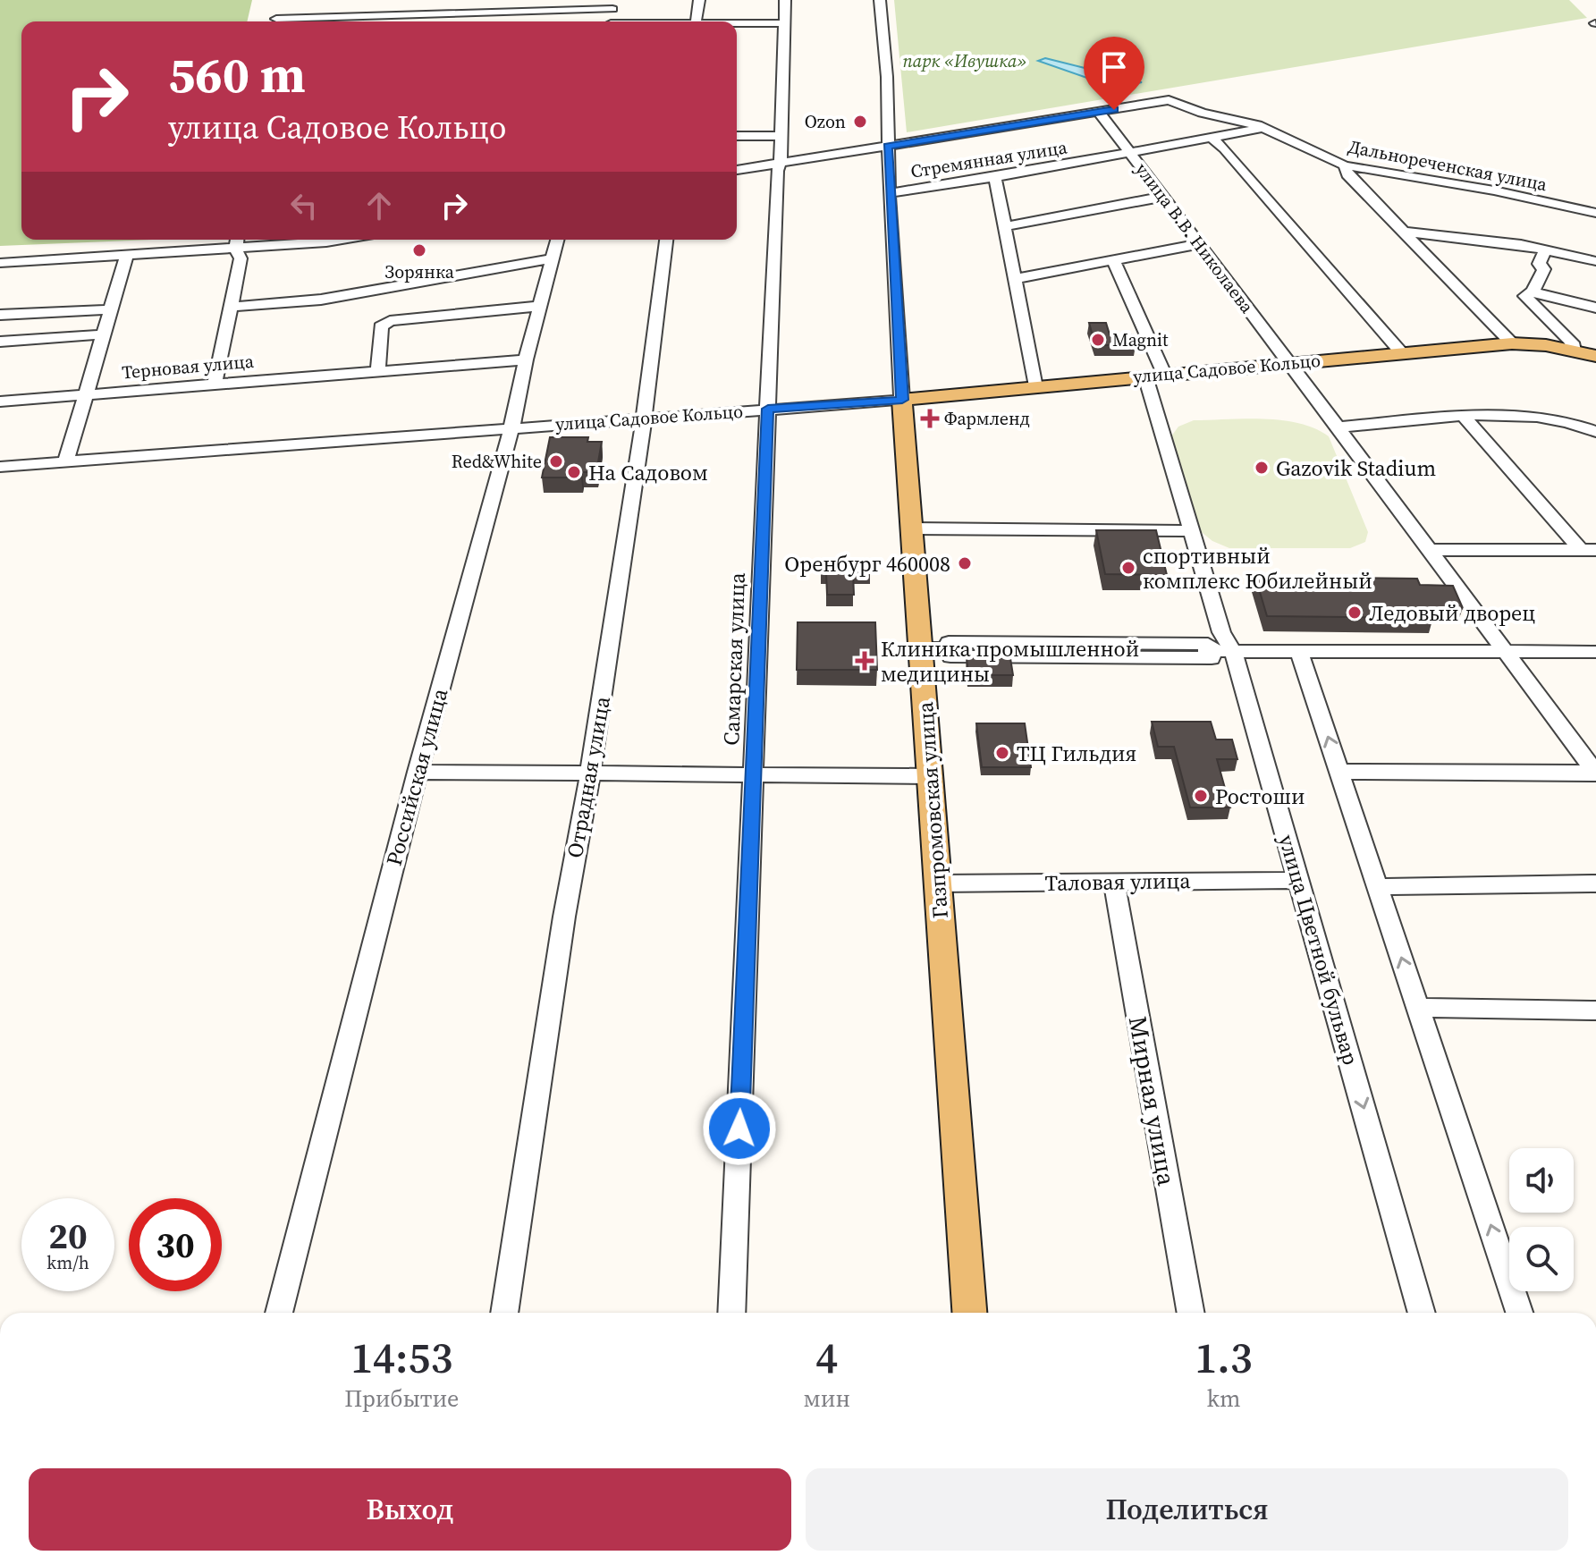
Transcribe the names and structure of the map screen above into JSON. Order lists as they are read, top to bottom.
{
  "streets": {
    "main road": ["улица Садовое Кольцо", "Газпромовская улица"],
    "street": [
      "Стремянная улица",
      "Дальнореченская улица",
      "улица В.В. Николаева",
      "Терновая улица",
      "Самарская улица",
      "Российская улица",
      "Отрадная улица",
      "Таловая улица",
      "улица Цветной бульвар",
      "Мирная улица"
    ]
  },
  "crossings": [
    ["Стремянная улица", "Дальнореченская улица"],
    ["Стремянная улица", "улица В.В. Николаева"],
    ["Стремянная улица", "Газпромовская улица"],
    ["Дальнореченская улица", "улица В.В. Николаева"],
    ["улица В.В. Николаева", "улица Садовое Кольцо"],
    ["Терновая улица", "Российская улица"],
    ["улица Садовое Кольцо", "Самарская улица"],
    ["улица Садовое Кольцо", "Российская улица"],
    ["улица Садовое Кольцо", "Отрадная улица"],
    ["улица Садовое Кольцо", "Газпромовская улица"],
    ["улица Садовое Кольцо", "улица Цветной бульвар"],
    ["Газпромовская улица", "Таловая улица"],
    ["Таловая улица", "улица Цветной бульвар"],
    ["Таловая улица", "Мирная улица"]
  ],
  "parks": ["парк «Ивушка»"],
  "places": {
    "other": [
      "Ozon",
      "Зорянка",
      "Magnit",
      "Red&White",
      "Gazovik Stadium",
      "На Садовом",
      "Оренбург 460008",
      "спортивный комплекс Юбилейный",
      "Ледовый дворец",
      "ТЦ Гильдия",
      "Ростоши"
    ],
    "health": ["Фармленд", "Клиника промышленной медицины"]
  },
  "page": {
    "turn": ["560 m", "улица Садовое Кольцо"],
    "speed": "20 km/h",
    "limit": "30",
    "eta": [
      "14:53",
      "Прибытие",
      "4",
      "мин",
      "1.3",
      "km"
    ],
    "buttons": ["Выход", "Поделиться"]
  }
}
